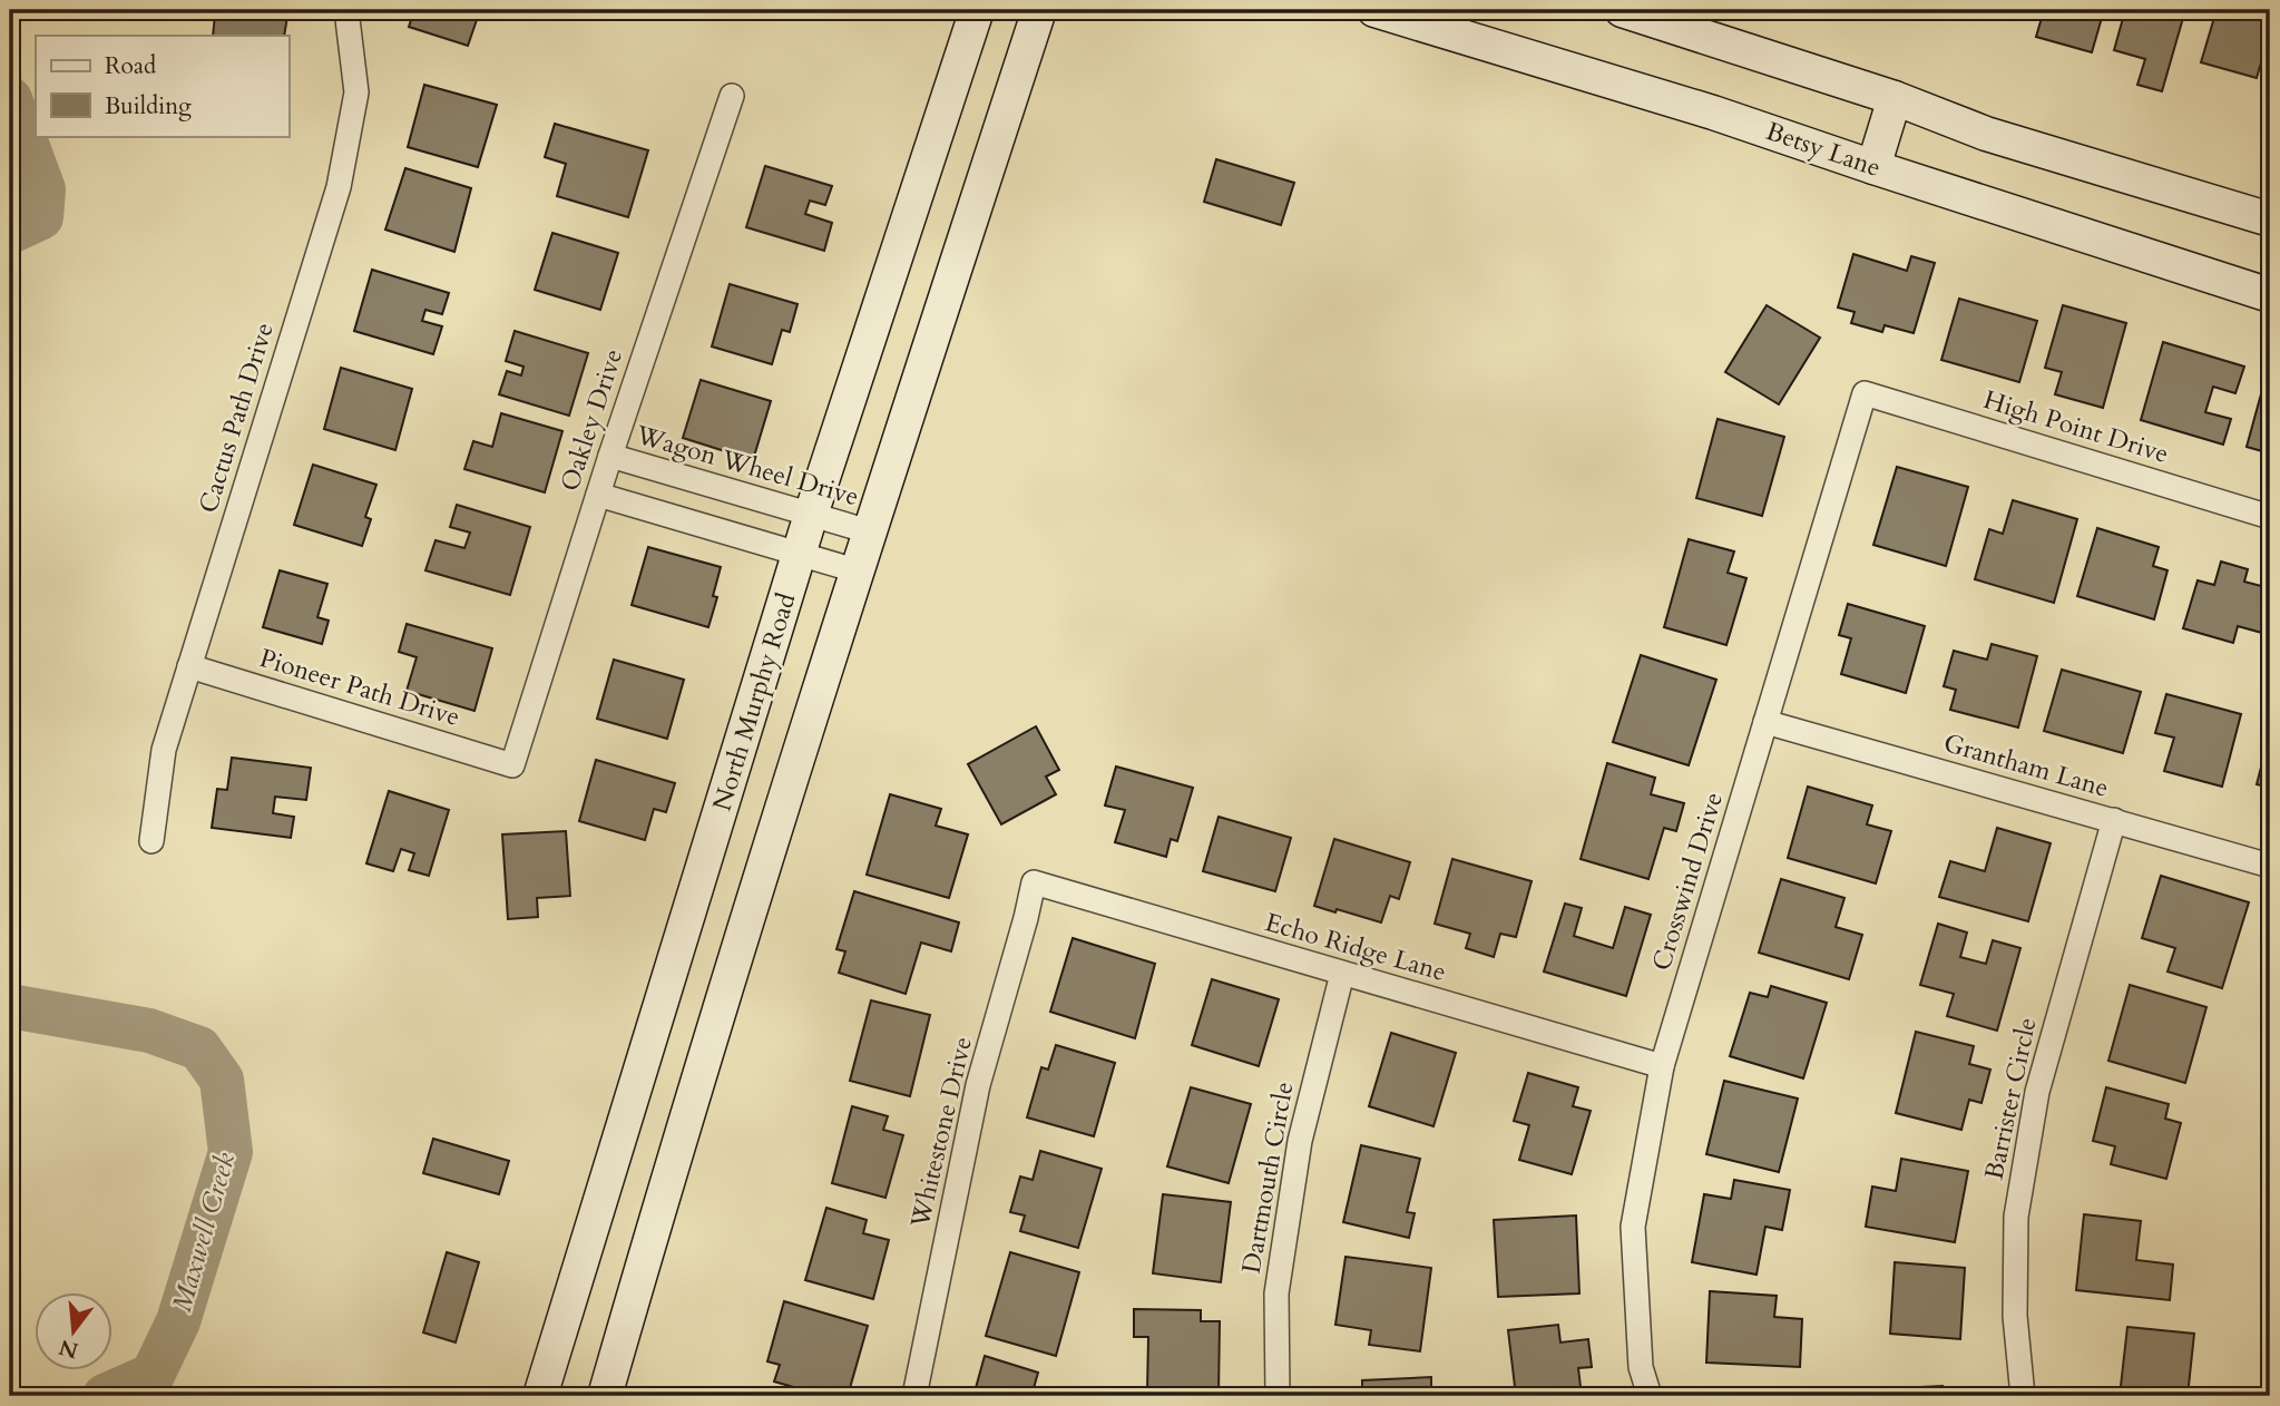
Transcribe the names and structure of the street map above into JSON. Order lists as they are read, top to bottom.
{
  "streets": {
    "main road": ["Betsy Lane", "North Murphy Road"],
    "street": [
      "Cactus Path Drive",
      "Oakley Drive",
      "High Point Drive",
      "Wagon Wheel Drive",
      "Pioneer Path Drive",
      "Grantham Lane",
      "Crosswind Drive",
      "Echo Ridge Lane",
      "Barrister Circle",
      "Whitestone Drive",
      "Dartmouth Circle"
    ]
  },
  "crossings": [
    ["Cactus Path Drive", "Pioneer Path Drive"],
    ["Oakley Drive", "Wagon Wheel Drive"],
    ["Oakley Drive", "Pioneer Path Drive"],
    ["High Point Drive", "Crosswind Drive"],
    ["Wagon Wheel Drive", "North Murphy Road"],
    ["Grantham Lane", "Crosswind Drive"],
    ["Grantham Lane", "Barrister Circle"],
    ["Crosswind Drive", "Echo Ridge Lane"],
    ["Echo Ridge Lane", "Whitestone Drive"],
    ["Echo Ridge Lane", "Dartmouth Circle"]
  ],
  "water": ["Maxwell Creek"],
  "legend": ["Road", "Building"],
  "north": "bottom"
}
